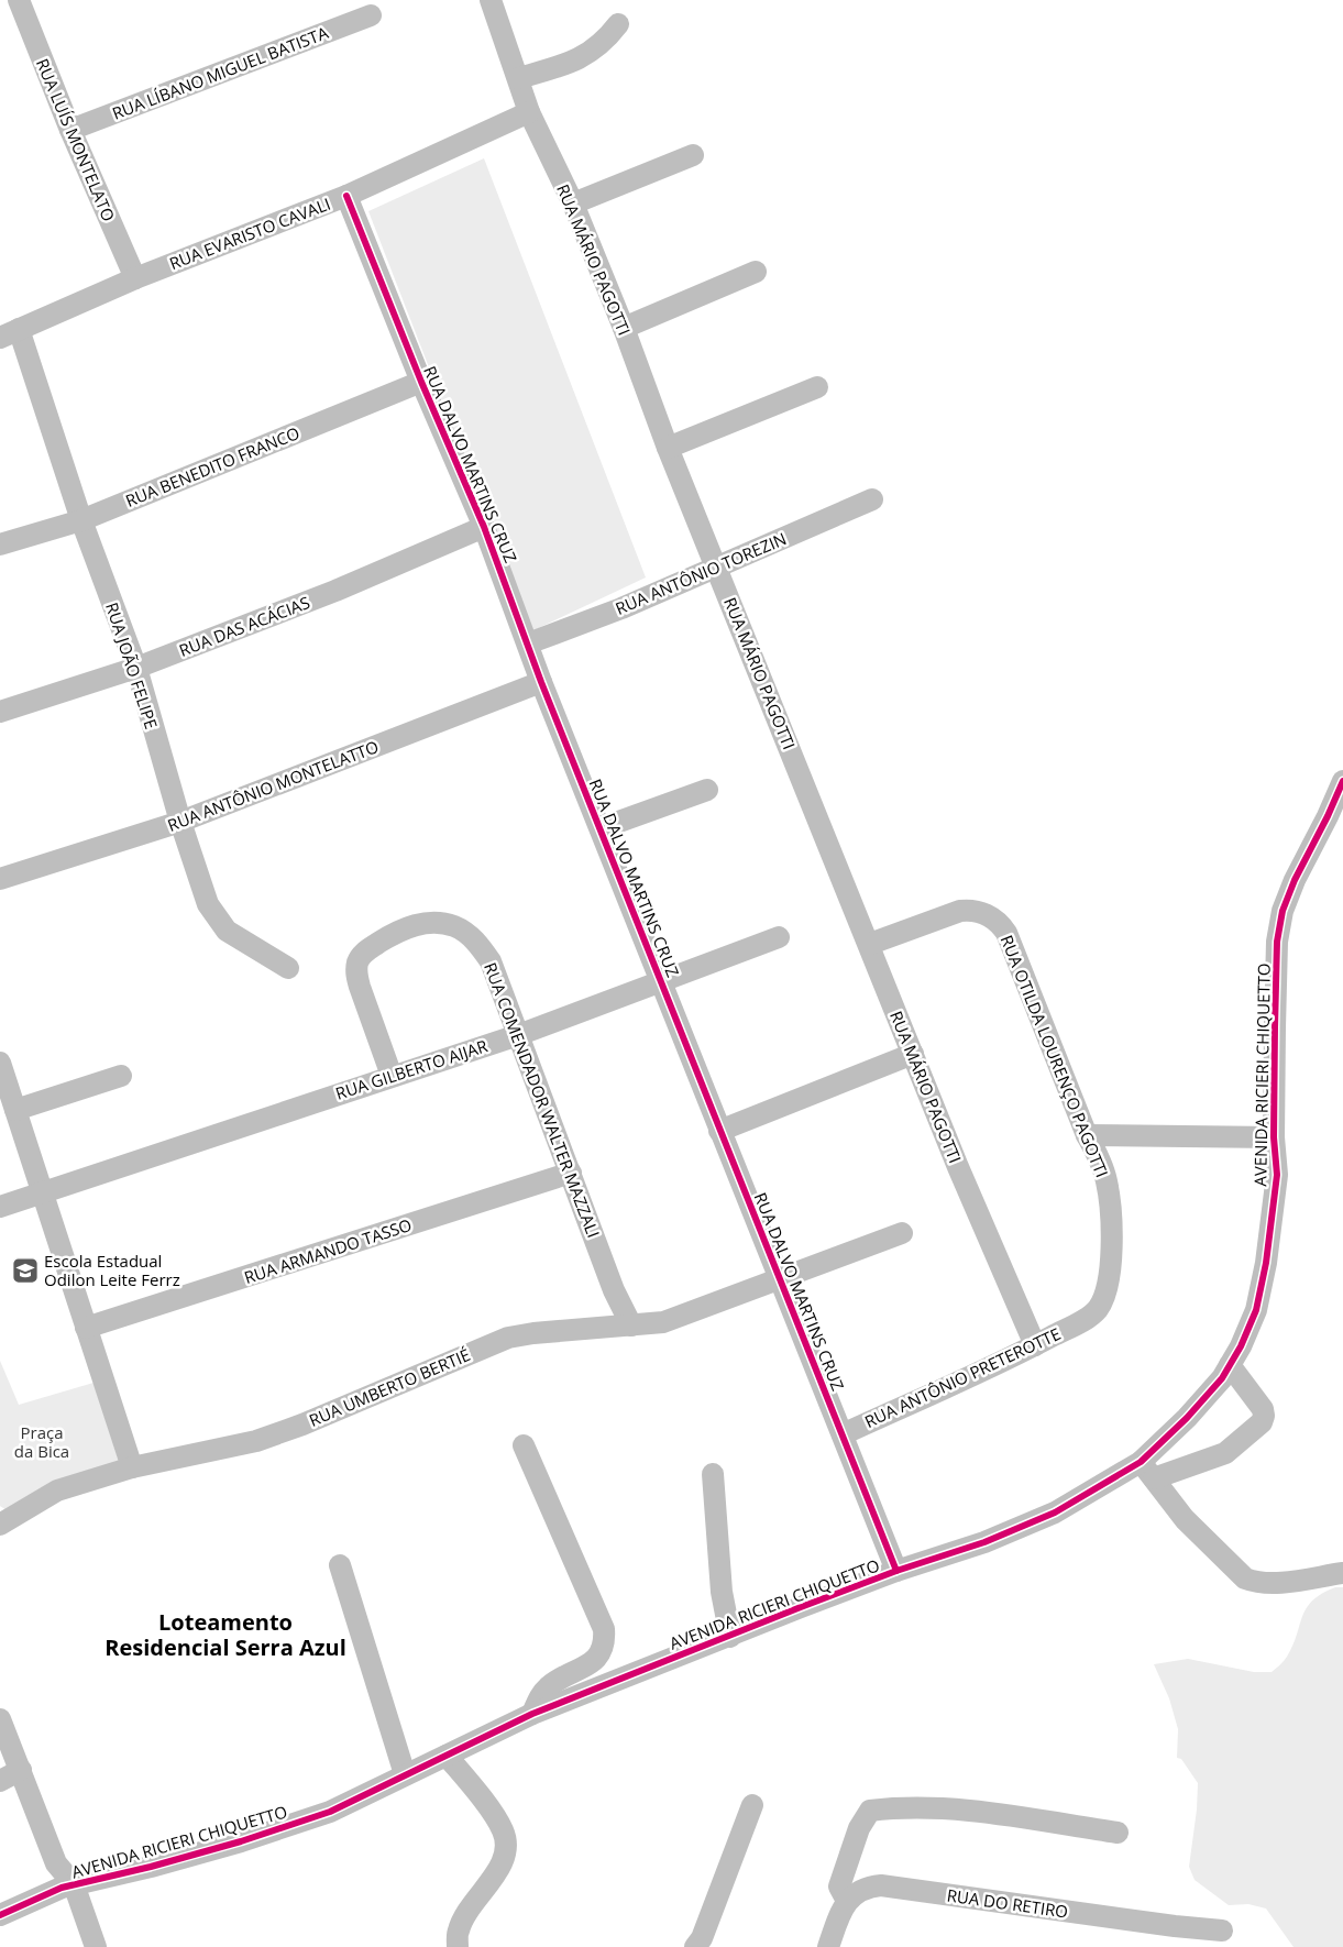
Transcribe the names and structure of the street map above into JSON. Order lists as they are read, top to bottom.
{
  "streets": {
    "street": [
      "RUA LÍBANO MIGUEL BATISTA",
      "RUA LUÍS MONTELATO",
      "RUA EVARISTO CAVALI",
      "RUA MÁRIO PAGOTTI",
      "RUA DALVO MARTINS CRUZ",
      "RUA BENEDITO FRANCO",
      "RUA ANTÔNIO TOREZIN",
      "RUA DAS ACÁCIAS",
      "RUA JOÃO FELIPE",
      "RUA ANTÔNIO MONTELATTO",
      "RUA OTILDA LOURENÇO PAGOTTI",
      "RUA GILBERTO AIJAR",
      "AVENIDA RICIERI CHIQUETTO",
      "RUA COMENDADOR WALTER MAZZALI",
      "RUA ARMANDO TASSO",
      "RUA ANTÔNIO PRETEROTTE",
      "RUA UMBERTO BERTIÉ",
      "RUA DO RETIRO"
    ]
  },
  "crossings": [
    ["RUA LÍBANO MIGUEL BATISTA", "RUA LUÍS MONTELATO"],
    ["RUA LUÍS MONTELATO", "RUA EVARISTO CAVALI"],
    ["RUA EVARISTO CAVALI", "RUA MÁRIO PAGOTTI"],
    ["RUA EVARISTO CAVALI", "RUA DALVO MARTINS CRUZ"],
    ["RUA EVARISTO CAVALI", "RUA JOÃO FELIPE"],
    ["RUA MÁRIO PAGOTTI", "RUA ANTÔNIO TOREZIN"],
    ["RUA MÁRIO PAGOTTI", "RUA OTILDA LOURENÇO PAGOTTI"],
    ["RUA MÁRIO PAGOTTI", "RUA ANTÔNIO PRETEROTTE"],
    ["RUA DALVO MARTINS CRUZ", "RUA BENEDITO FRANCO"],
    ["RUA DALVO MARTINS CRUZ", "RUA ANTÔNIO TOREZIN"],
    ["RUA DALVO MARTINS CRUZ", "RUA DAS ACÁCIAS"],
    ["RUA DALVO MARTINS CRUZ", "RUA ANTÔNIO MONTELATTO"],
    ["RUA DALVO MARTINS CRUZ", "RUA GILBERTO AIJAR"],
    ["RUA DALVO MARTINS CRUZ", "AVENIDA RICIERI CHIQUETTO"],
    ["RUA DALVO MARTINS CRUZ", "RUA ANTÔNIO PRETEROTTE"],
    ["RUA DALVO MARTINS CRUZ", "RUA UMBERTO BERTIÉ"],
    ["RUA BENEDITO FRANCO", "RUA JOÃO FELIPE"],
    ["RUA DAS ACÁCIAS", "RUA JOÃO FELIPE"],
    ["RUA JOÃO FELIPE", "RUA ANTÔNIO MONTELATTO"],
    ["RUA OTILDA LOURENÇO PAGOTTI", "RUA ANTÔNIO PRETEROTTE"],
    ["RUA GILBERTO AIJAR", "RUA COMENDADOR WALTER MAZZALI"],
    ["RUA COMENDADOR WALTER MAZZALI", "RUA ARMANDO TASSO"],
    ["RUA COMENDADOR WALTER MAZZALI", "RUA UMBERTO BERTIÉ"]
  ],
  "districts": ["Loteamento Residencial Serra Azul"],
  "parks": ["Praça da Bica"],
  "places": {
    "school or university": ["Escola Estadual Odilon Leite Ferrz"]
  }
}
